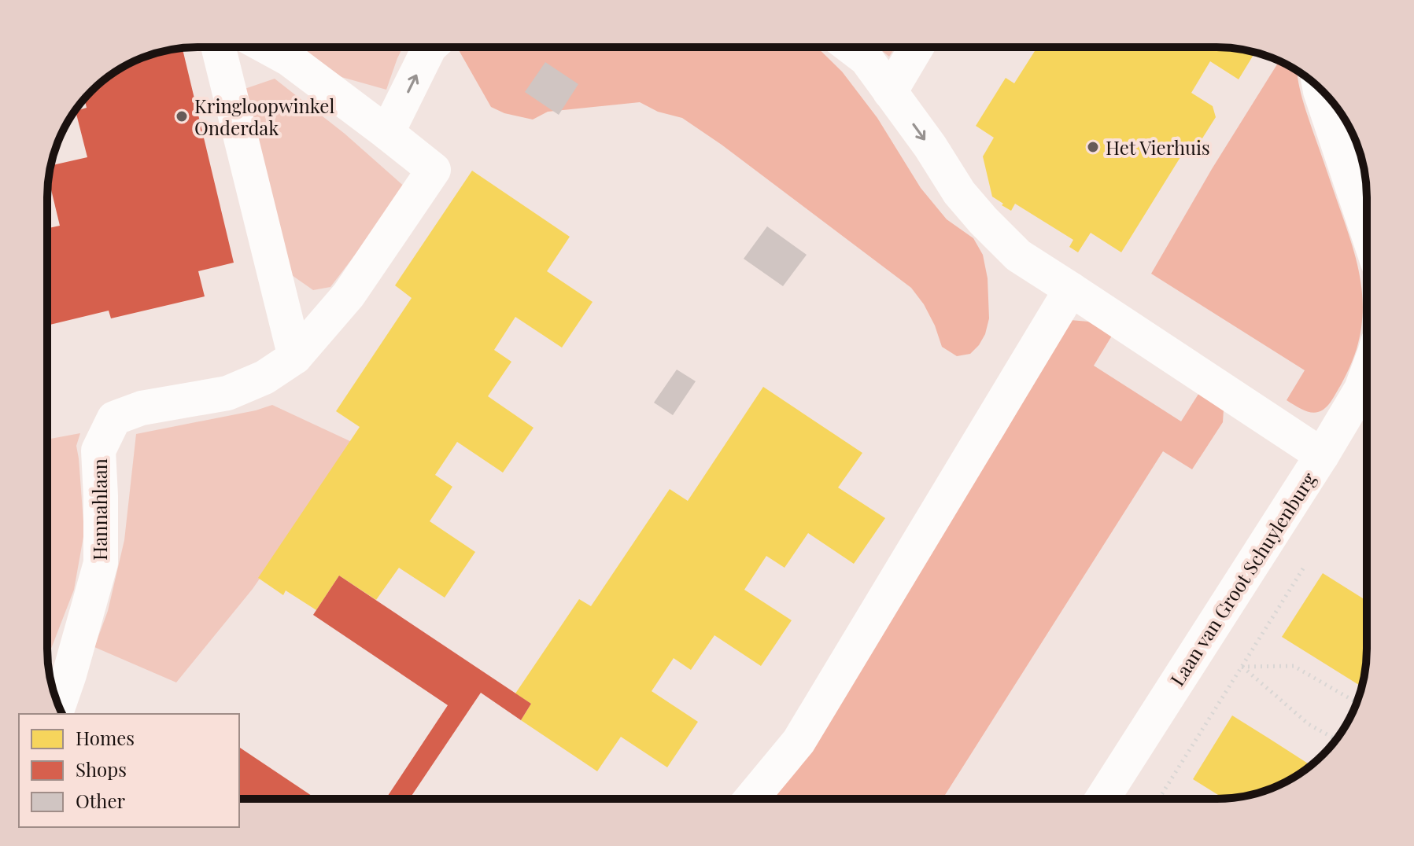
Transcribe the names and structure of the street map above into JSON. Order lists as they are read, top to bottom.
{
  "streets": {
    "street": ["Hannahlaan", "Laan van Groot Schuylenburg"]
  },
  "places": ["Kringloopwinkel Onderdak", "Het Vierhuis"],
  "legend": ["Homes", "Shops", "Other"]
}
